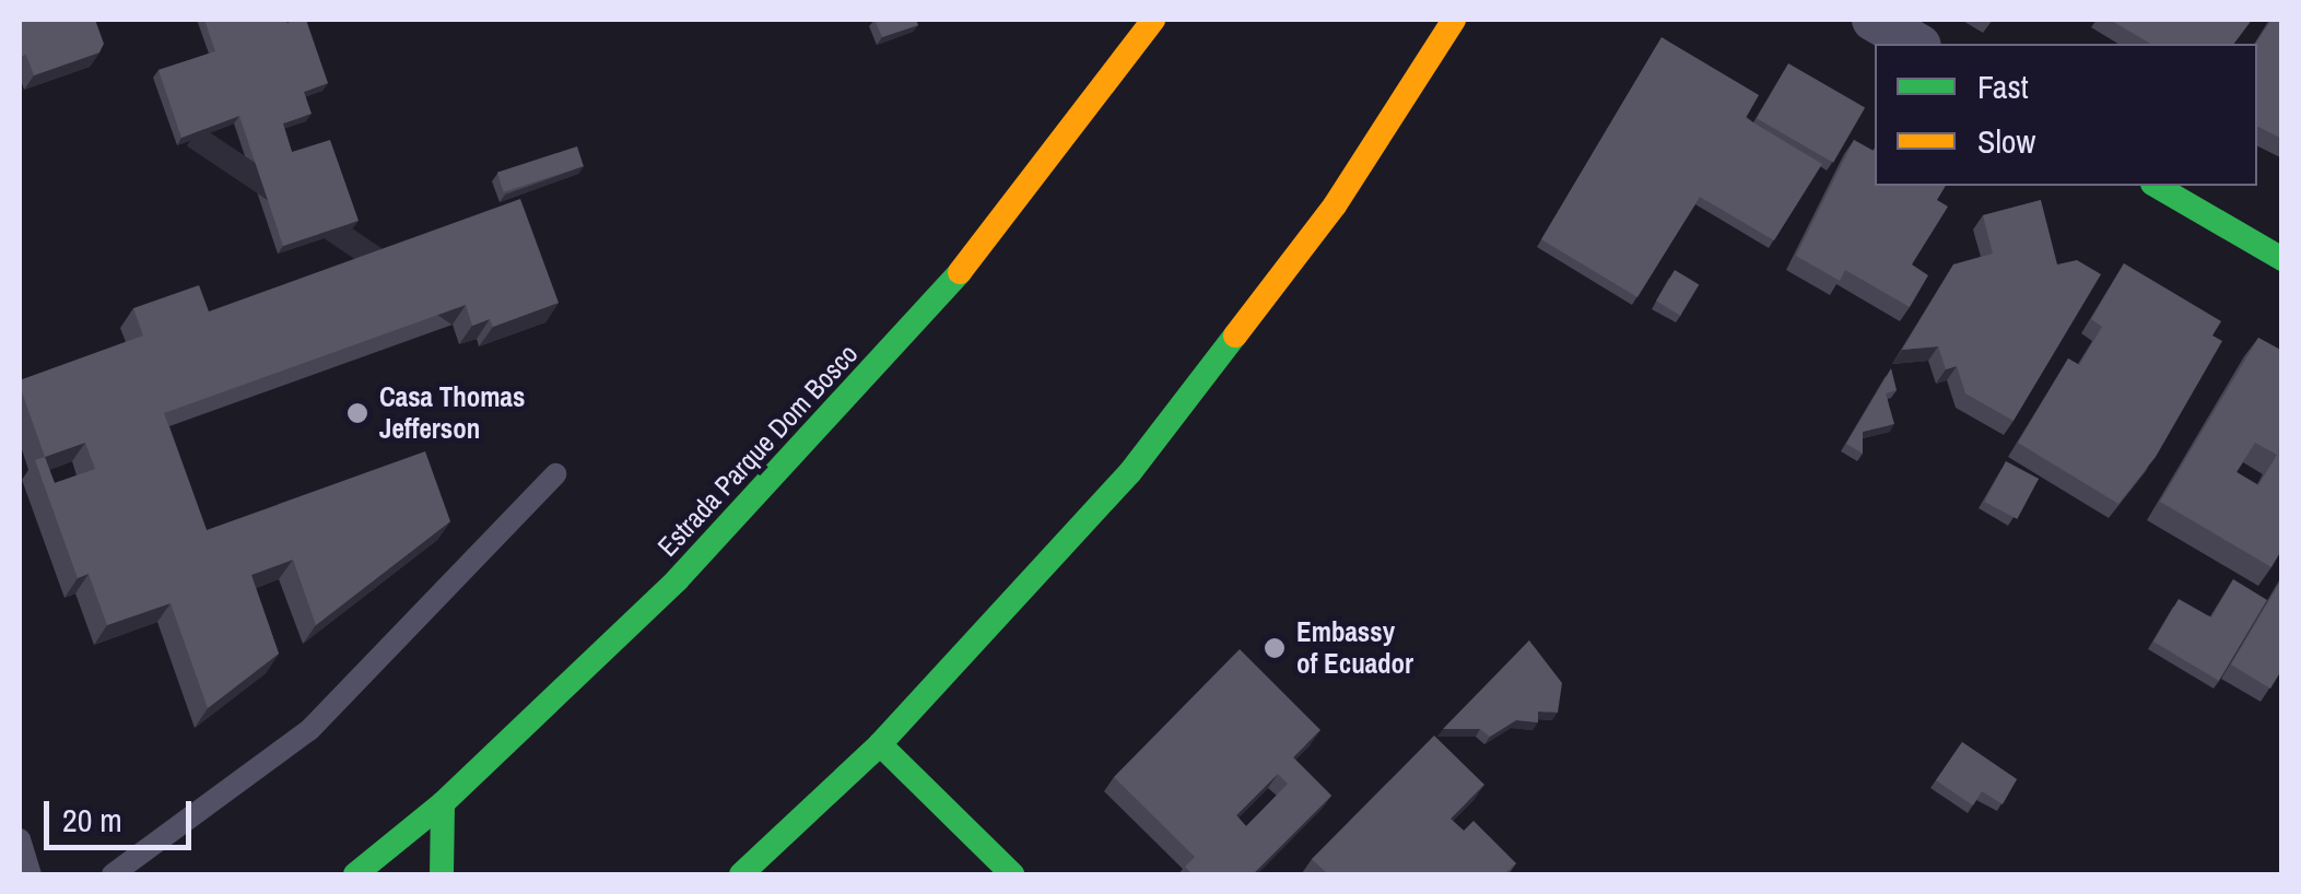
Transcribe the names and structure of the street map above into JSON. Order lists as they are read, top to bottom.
{
  "streets": {
    "main road": ["Estrada Parque Dom Bosco"]
  },
  "places": ["Casa Thomas Jefferson", "Embassy of Ecuador"],
  "legend": ["Fast", "Slow"],
  "scale_bar": "20 m"
}
